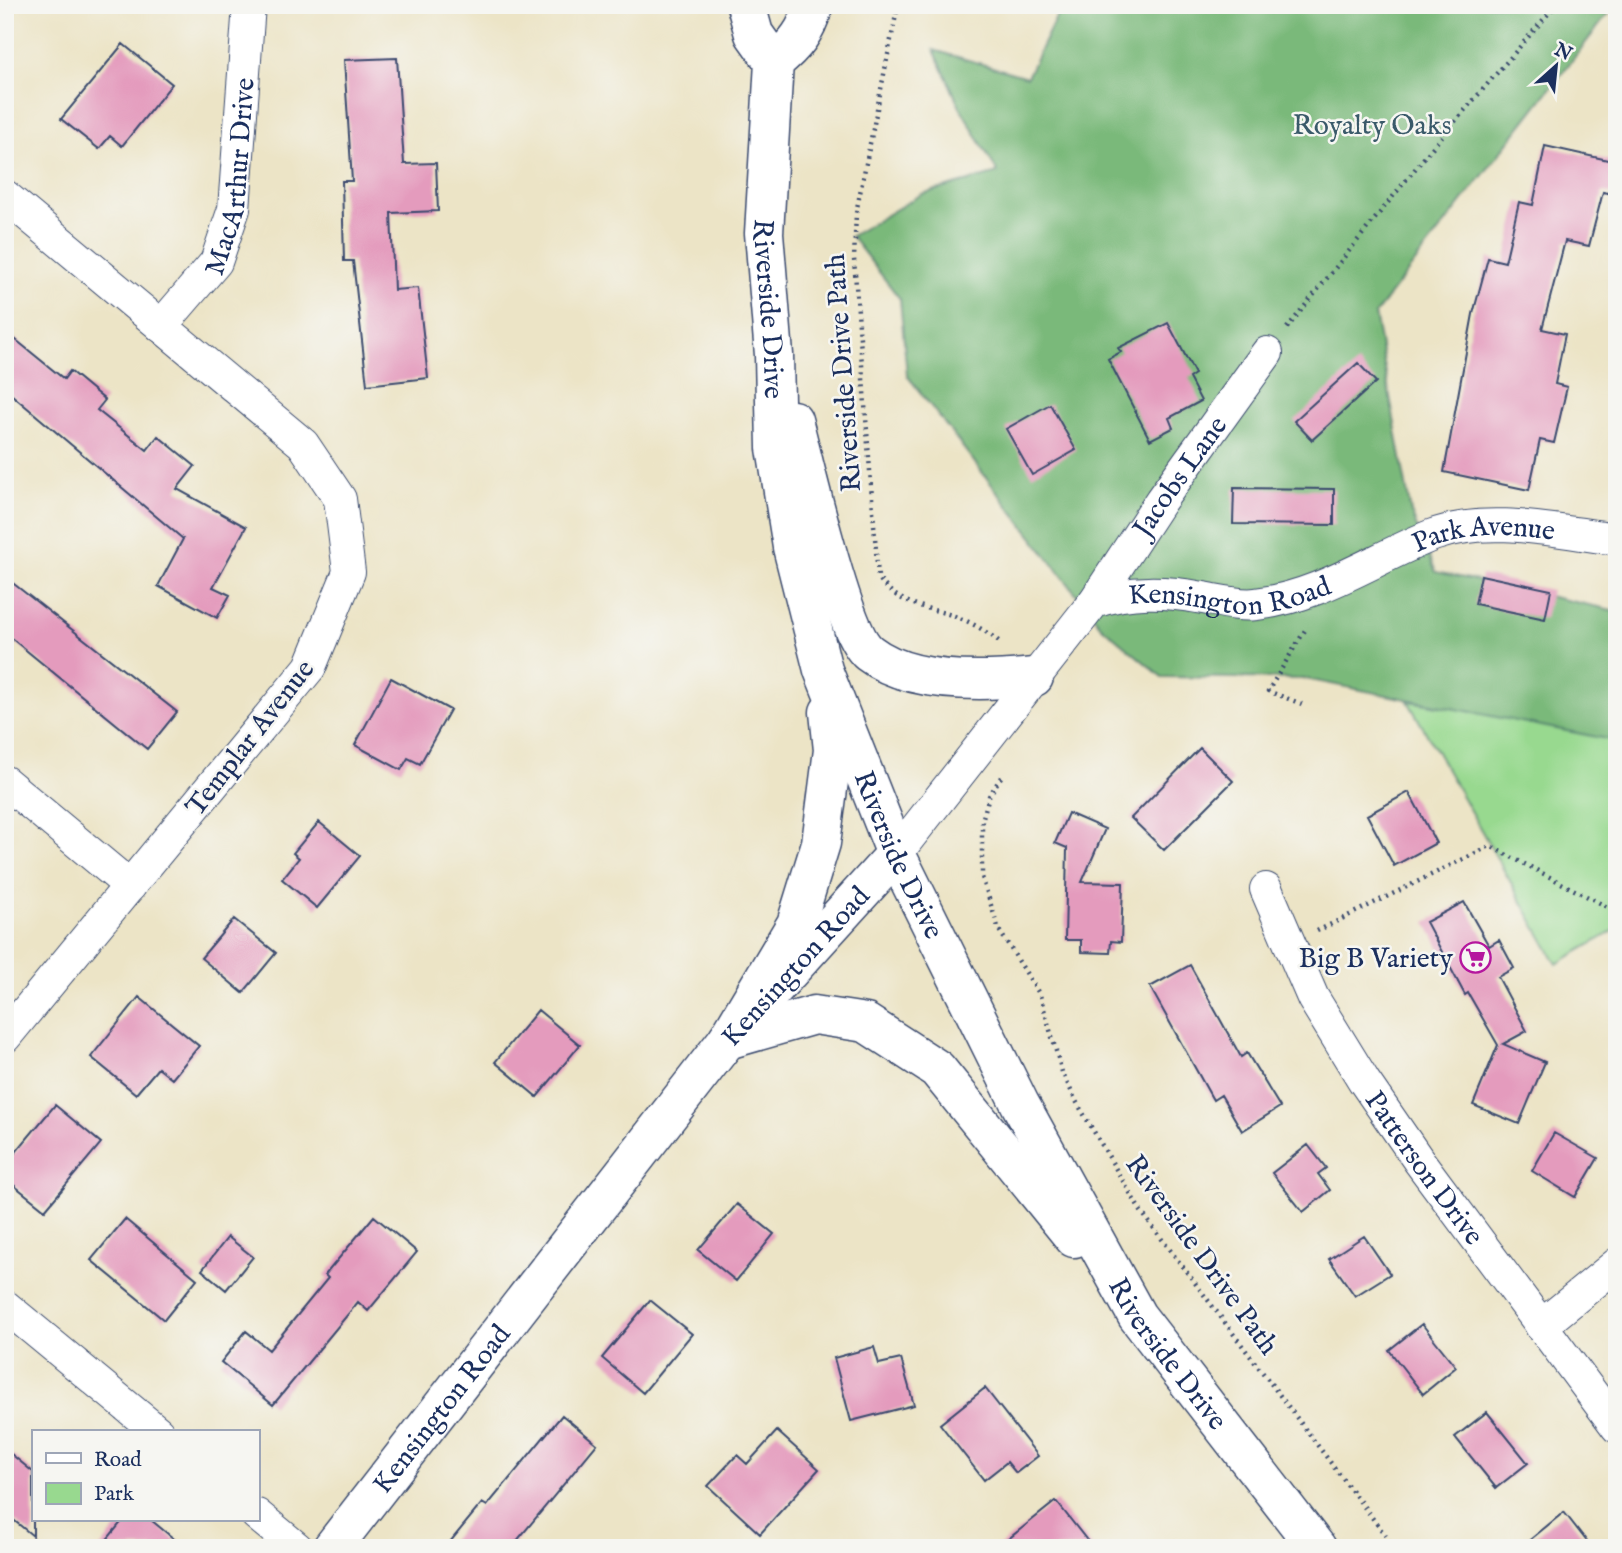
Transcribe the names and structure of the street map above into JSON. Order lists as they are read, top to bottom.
{
  "streets": {
    "main road": ["Riverside Drive", "Kensington Road"],
    "street": [
      "MacArthur Drive",
      "Jacobs Lane",
      "Park Avenue",
      "Templar Avenue",
      "Patterson Drive"
    ],
    "path": ["Riverside Drive Path"]
  },
  "crossings": [
    ["MacArthur Drive", "Templar Avenue"],
    ["Riverside Drive", "Kensington Road"],
    ["Riverside Drive Path", "Kensington Road"],
    ["Jacobs Lane", "Kensington Road"],
    ["Park Avenue", "Kensington Road"]
  ],
  "parks": ["Royalty Oaks"],
  "places": {
    "supermarket": ["Big B Variety"]
  },
  "legend": ["Road", "Park"],
  "north": "top right"
}
